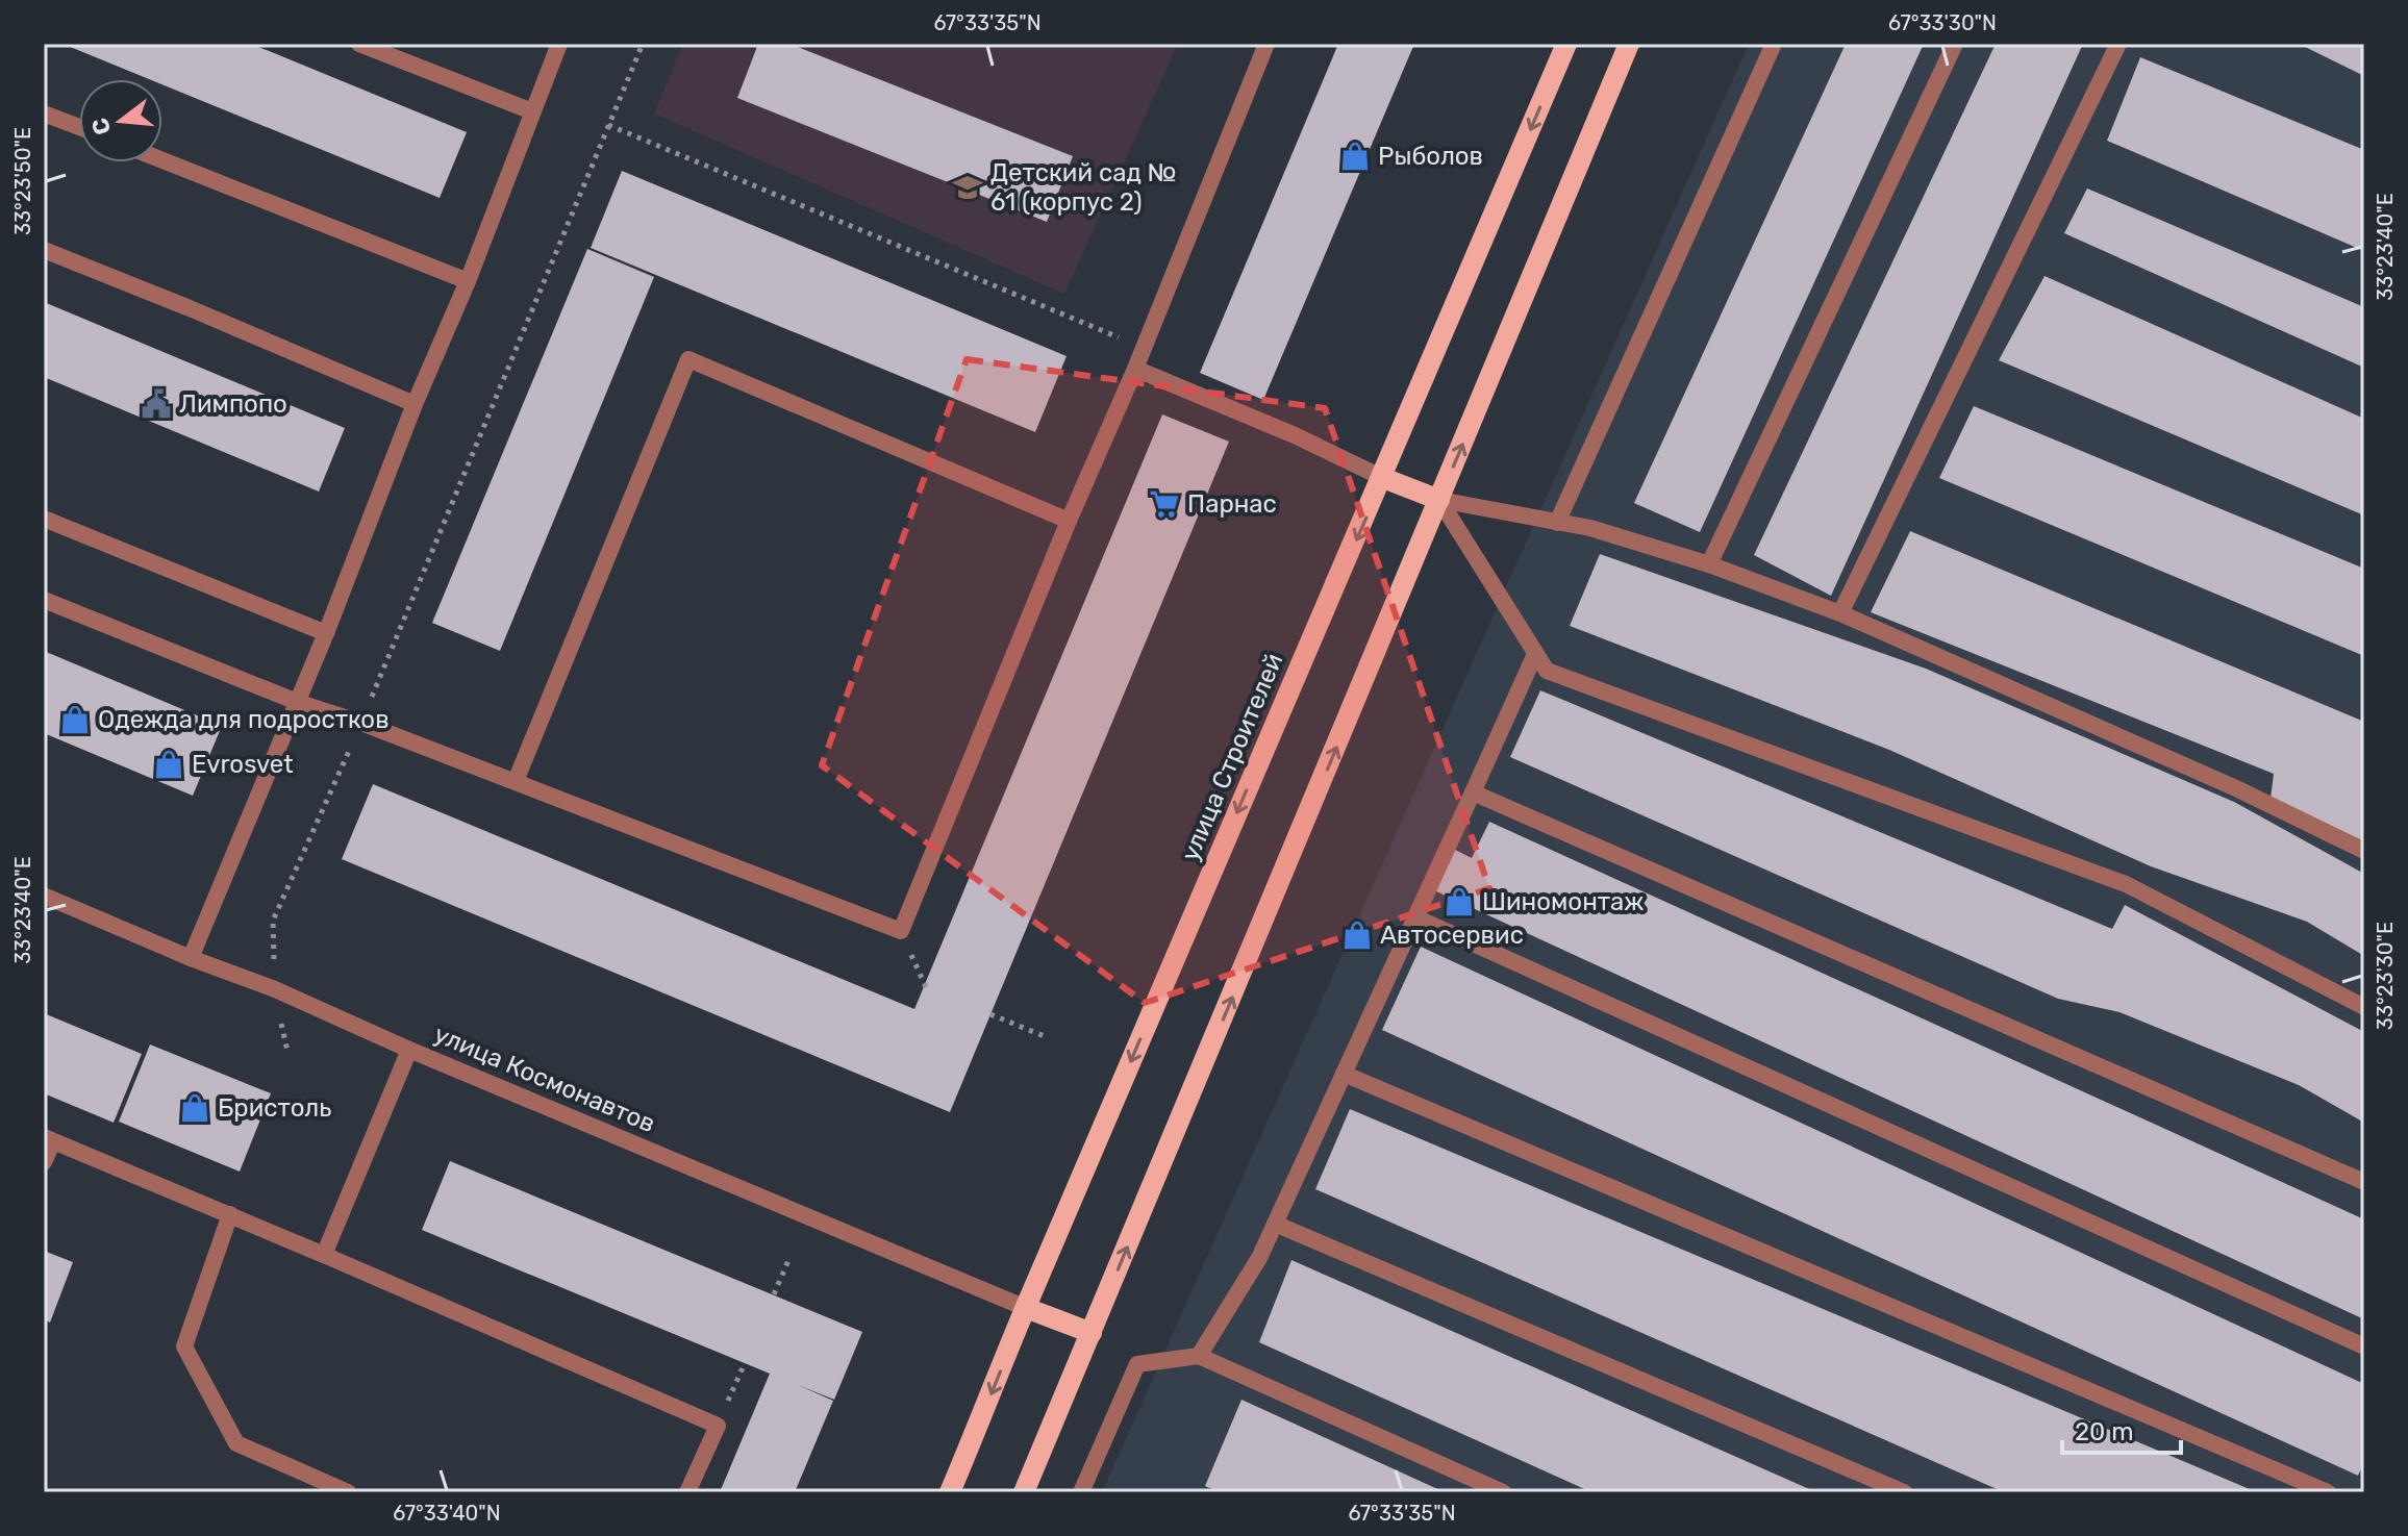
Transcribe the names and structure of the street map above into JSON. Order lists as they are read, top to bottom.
{
  "streets": {
    "main road": ["улица Строителей"],
    "street": ["улица Космонавтов"]
  },
  "crossings": [
    ["улица Строителей", "улица Космонавтов"]
  ],
  "places": {
    "shop": [
      "Рыболов",
      "Одежда для подростков",
      "Evrosvet",
      "Шиномонтаж",
      "Автосервис",
      "Бристоль"
    ],
    "school or university": ["Детский сад № 61 (корпус 2)"],
    "public building": ["Лимпопо"],
    "supermarket": ["Парнас"]
  },
  "scale_bar": "20 m",
  "north": "left",
  "coordinates": [
    "67°33'35\"N",
    "67°33'30\"N",
    "33°23'50\"E",
    "33°23'40\"E",
    "33°23'30\"E",
    "67°33'40\"N"
  ]
}
